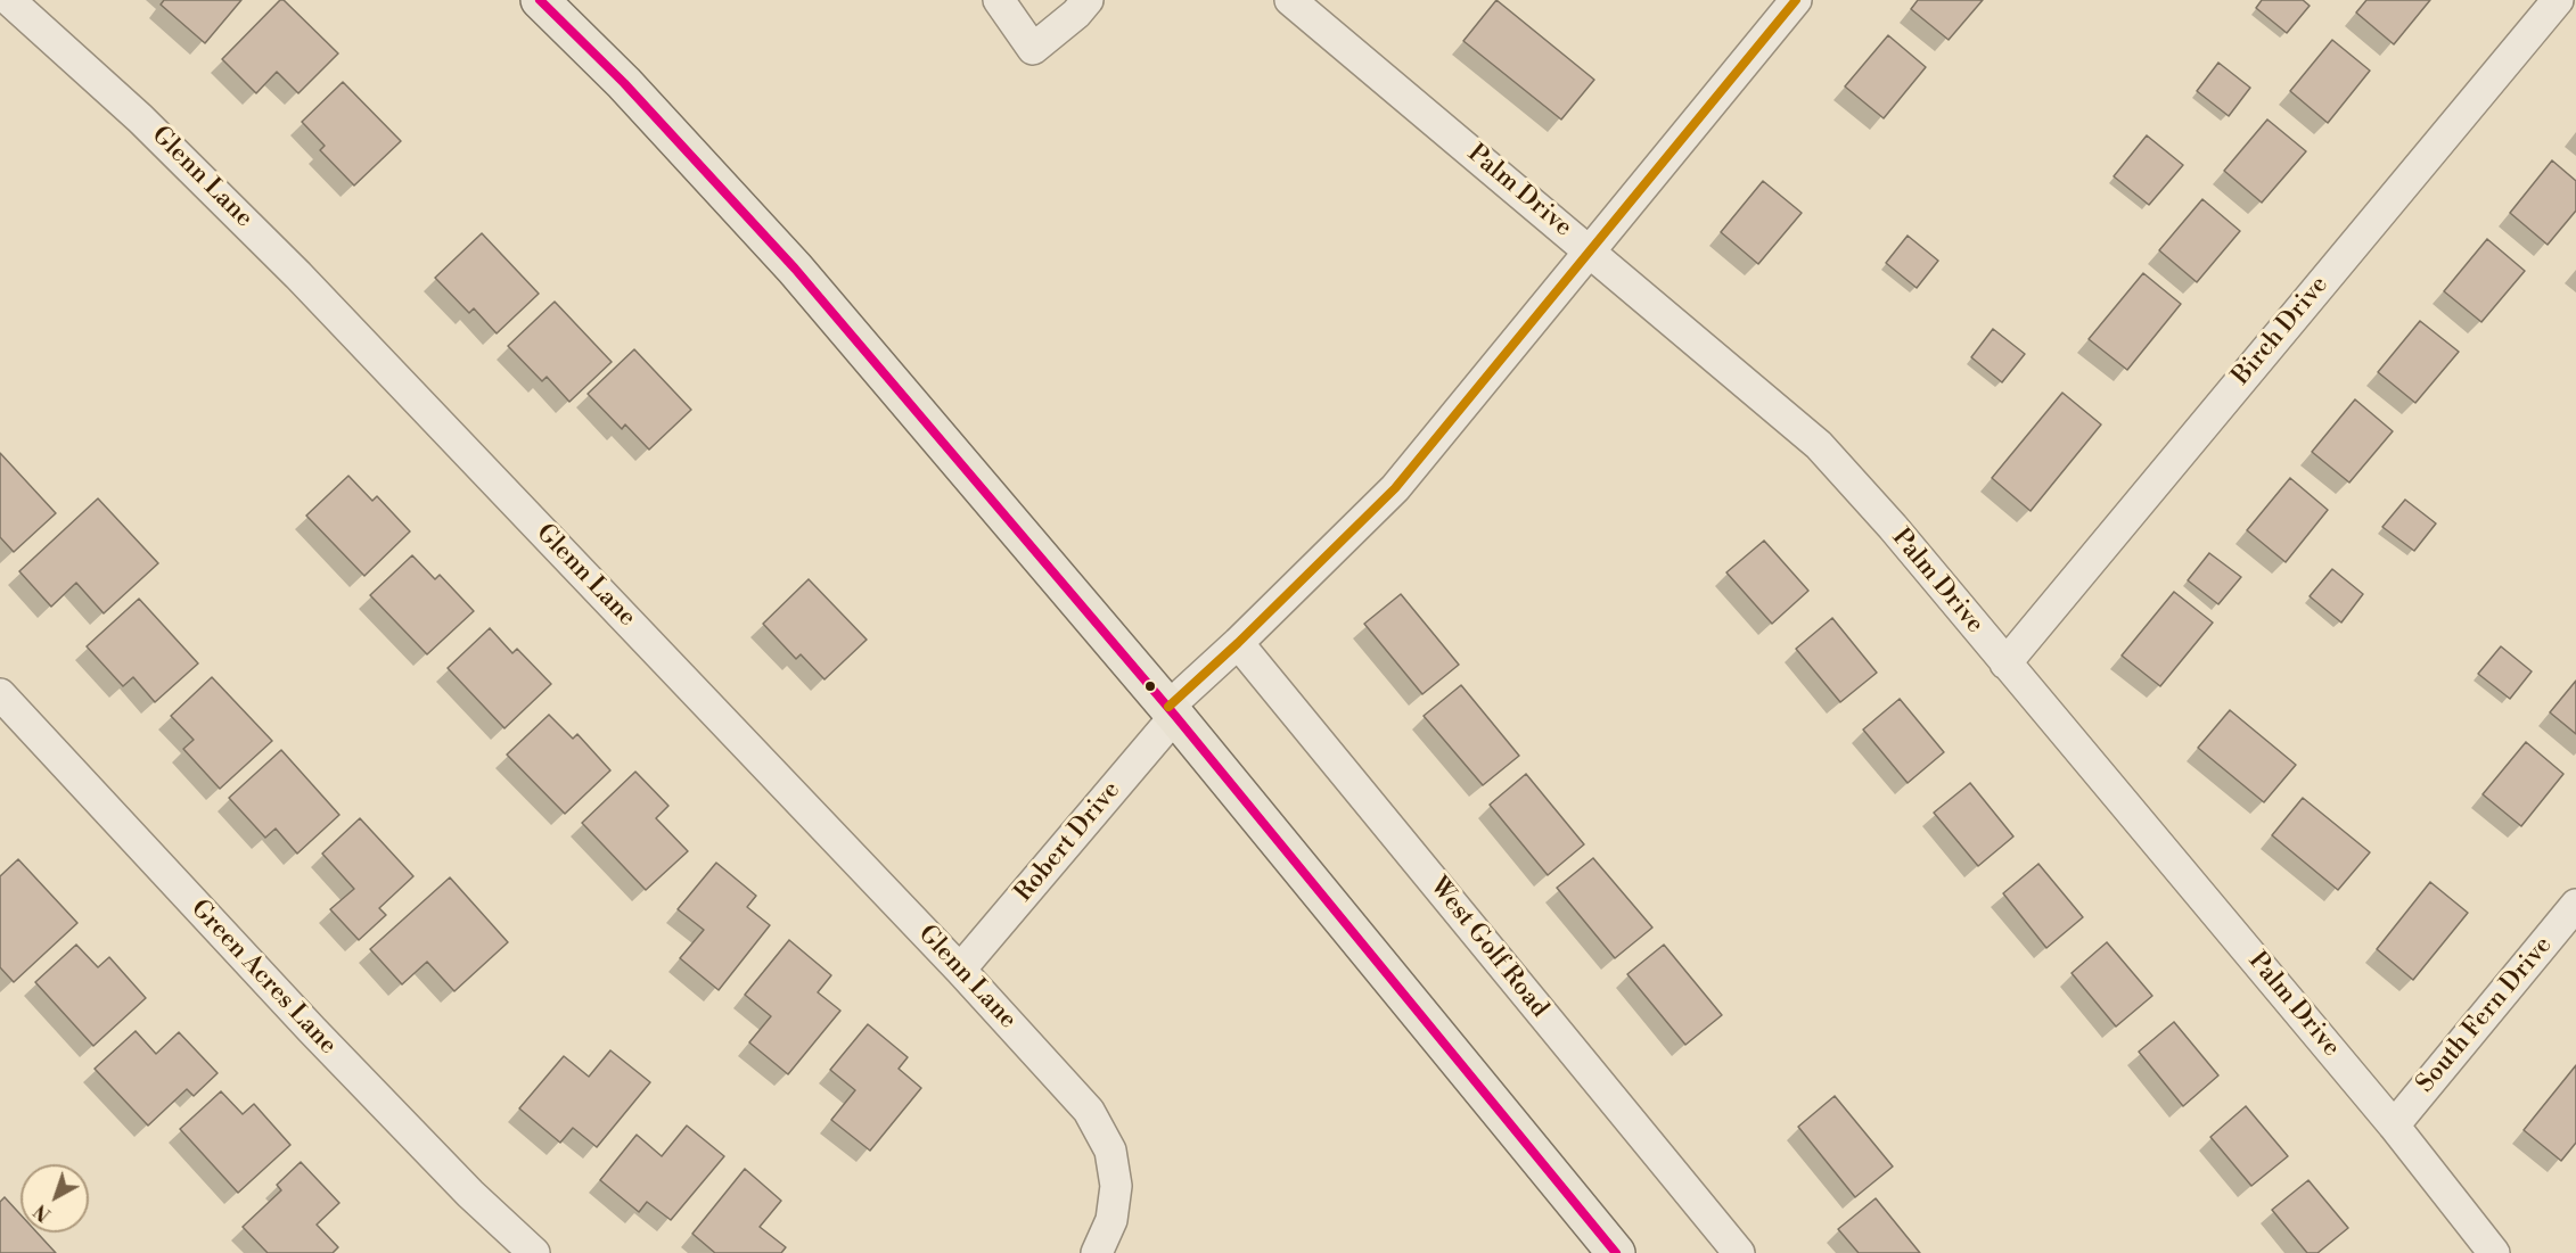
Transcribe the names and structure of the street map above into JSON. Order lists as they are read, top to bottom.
{
  "streets": {
    "street": [
      "Glenn Lane",
      "Palm Drive",
      "Birch Drive",
      "Robert Drive",
      "West Golf Road",
      "Green Acres Lane",
      "South Fern Drive"
    ]
  },
  "crossings": [
    ["Glenn Lane", "Robert Drive"],
    ["Palm Drive", "Birch Drive"],
    ["Palm Drive", "Robert Drive"],
    ["Palm Drive", "South Fern Drive"],
    ["Robert Drive", "West Golf Road"]
  ],
  "north": "bottom left"
}
